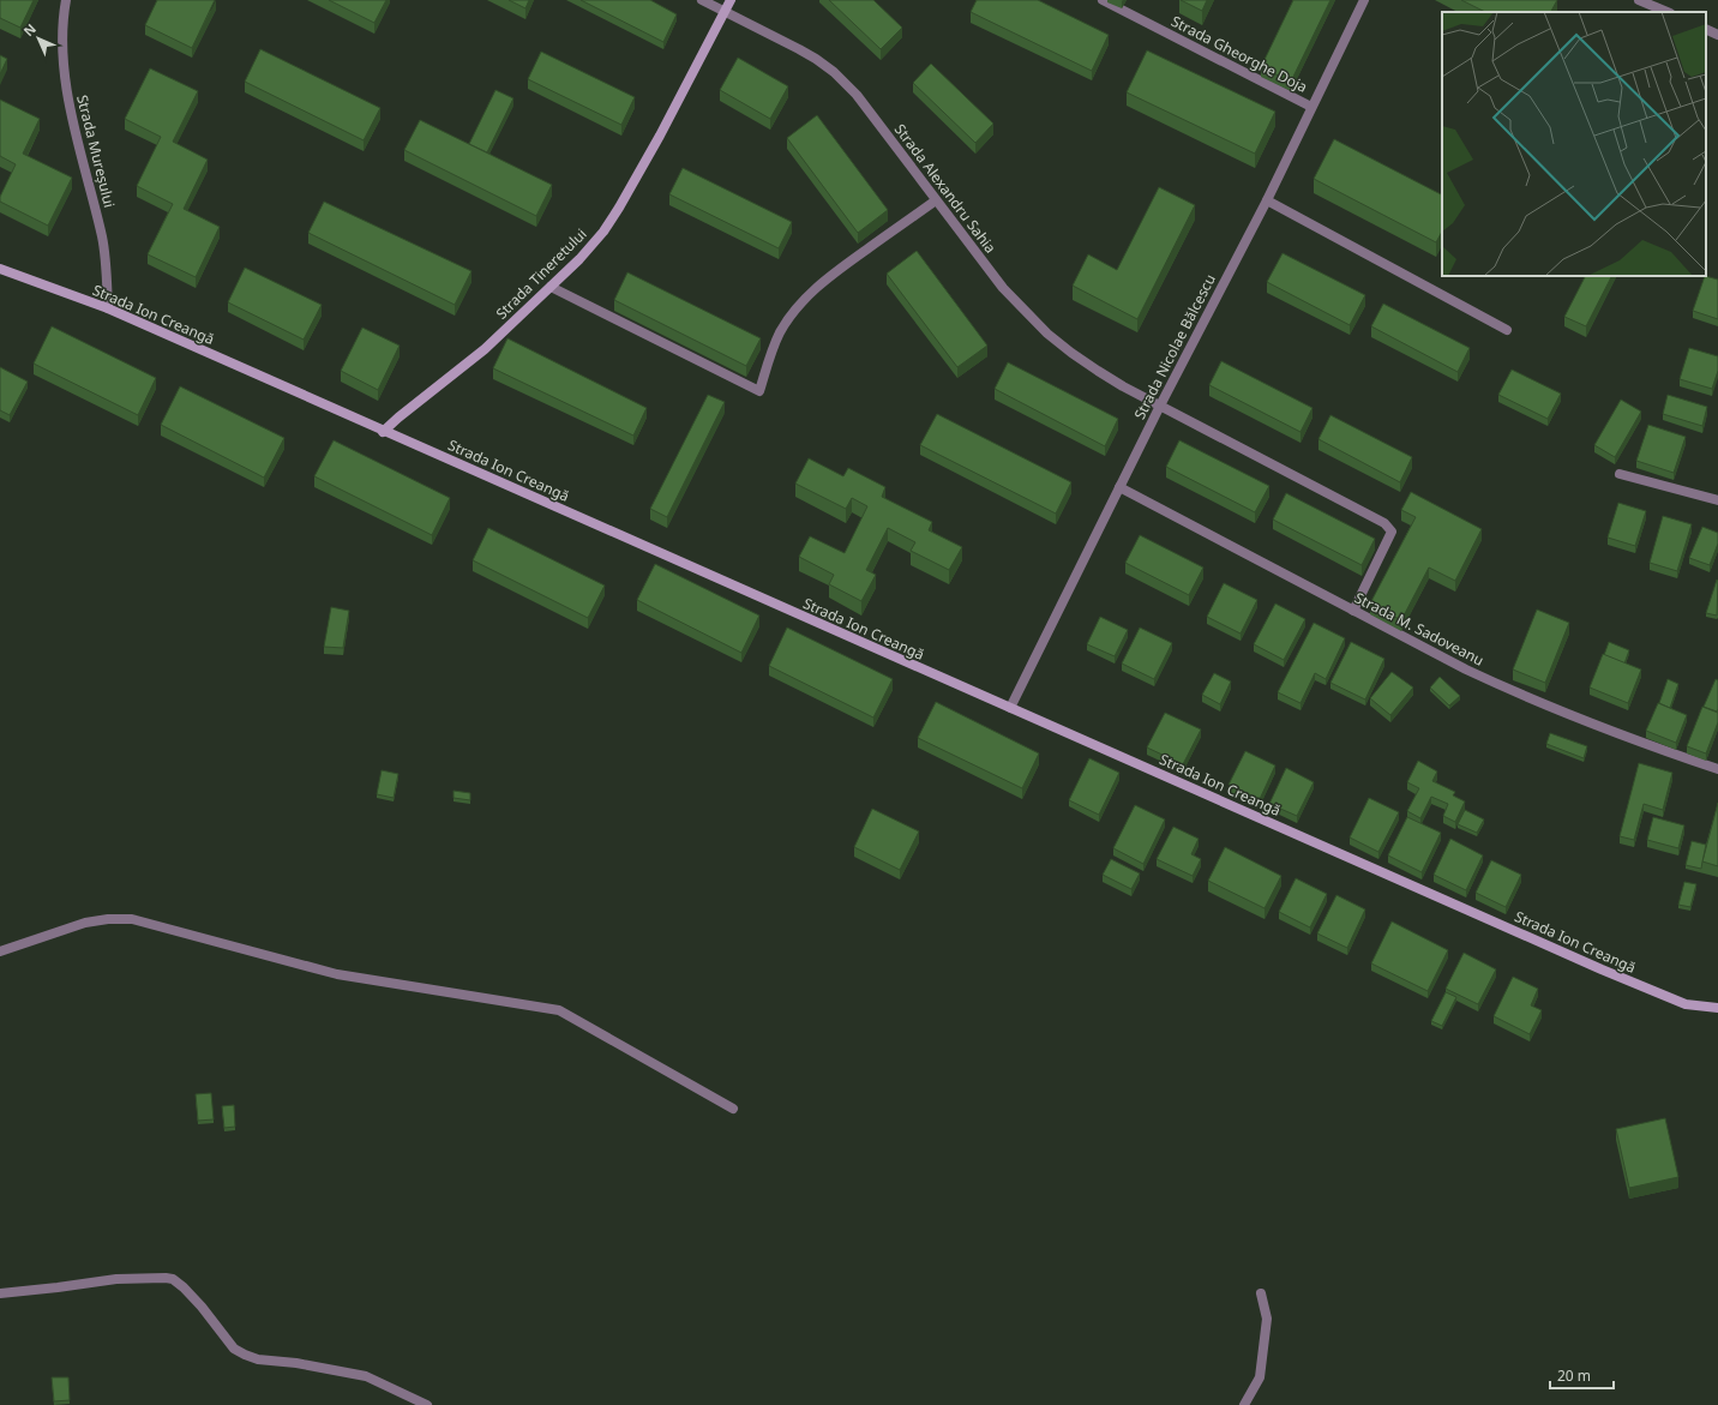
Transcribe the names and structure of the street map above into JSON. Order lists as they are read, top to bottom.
{
  "streets": {
    "street": [
      "Strada Gheorghe Doja",
      "Strada Mureșului",
      "Strada Alexandru Sahia",
      "Strada Tineretului",
      "Strada Ion Creangă",
      "Strada Nicolae Bălcescu",
      "Strada M. Sadoveanu"
    ]
  },
  "crossings": [
    ["Strada Gheorghe Doja", "Strada Nicolae Bălcescu"],
    ["Strada Mureșului", "Strada Ion Creangă"],
    ["Strada Alexandru Sahia", "Strada Tineretului"],
    ["Strada Alexandru Sahia", "Strada Nicolae Bălcescu"],
    ["Strada Alexandru Sahia", "Strada M. Sadoveanu"],
    ["Strada Tineretului", "Strada Ion Creangă"],
    ["Strada Ion Creangă", "Strada Nicolae Bălcescu"],
    ["Strada Nicolae Bălcescu", "Strada M. Sadoveanu"]
  ],
  "scale_bar": "20 m",
  "north": "top left"
}
